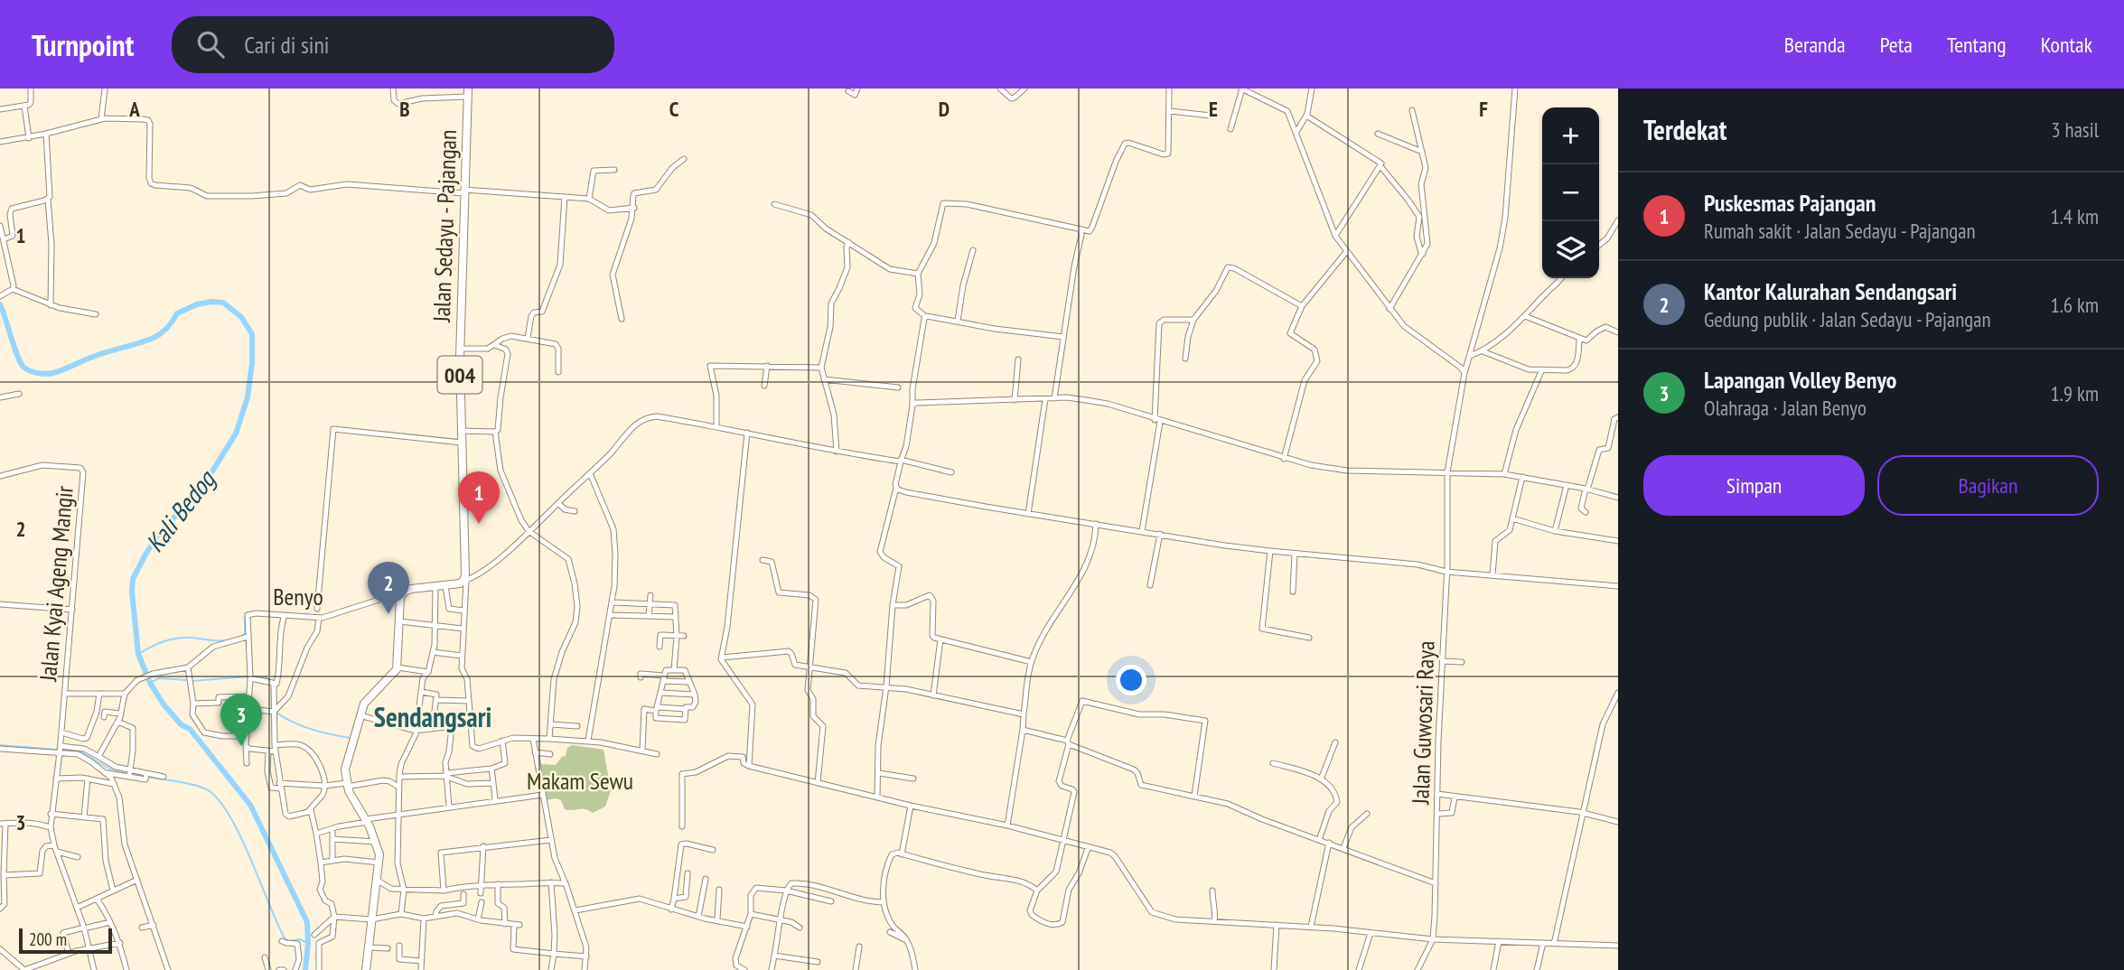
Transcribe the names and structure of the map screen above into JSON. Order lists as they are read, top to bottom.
{
  "streets": {
    "main road": ["Jalan Sedayu - Pajangan", "004"],
    "street": ["Jalan Kyai Ageng Mangir", "Benyo", "Jalan Guwosari Raya"]
  },
  "districts": ["Sendangsari"],
  "water": ["Kali Bedog"],
  "parks": ["Makam Sewu"],
  "scale_bar": "200 m",
  "page": {
    "header": "Turnpoint",
    "search": "Cari di sini",
    "nav": [
      "Beranda",
      "Peta",
      "Tentang",
      "Kontak"
    ],
    "heading": ["Terdekat", "3 hasil"],
    "map_buttons": ["+", "−"],
    "list": [
      {
        "mark": "1",
        "name": "Puskesmas Pajangan",
        "note": "Rumah sakit · Jalan Sedayu - Pajangan",
        "value": "1.4 km"
      },
      {
        "mark": "2",
        "name": "Kantor Kalurahan Sendangsari",
        "note": "Gedung publik · Jalan Sedayu - Pajangan",
        "value": "1.6 km"
      },
      {
        "mark": "3",
        "name": "Lapangan Volley Benyo",
        "note": "Olahraga · Jalan Benyo",
        "value": "1.9 km"
      }
    ],
    "buttons": ["Simpan", "Bagikan"],
    "pins": ["1", "2", "3"],
    "scale": "200 m"
  },
  "grid": {
    "columns": [
      "A",
      "B",
      "C",
      "D",
      "E",
      "F"
    ],
    "rows": ["1", "2", "3"]
  }
}
